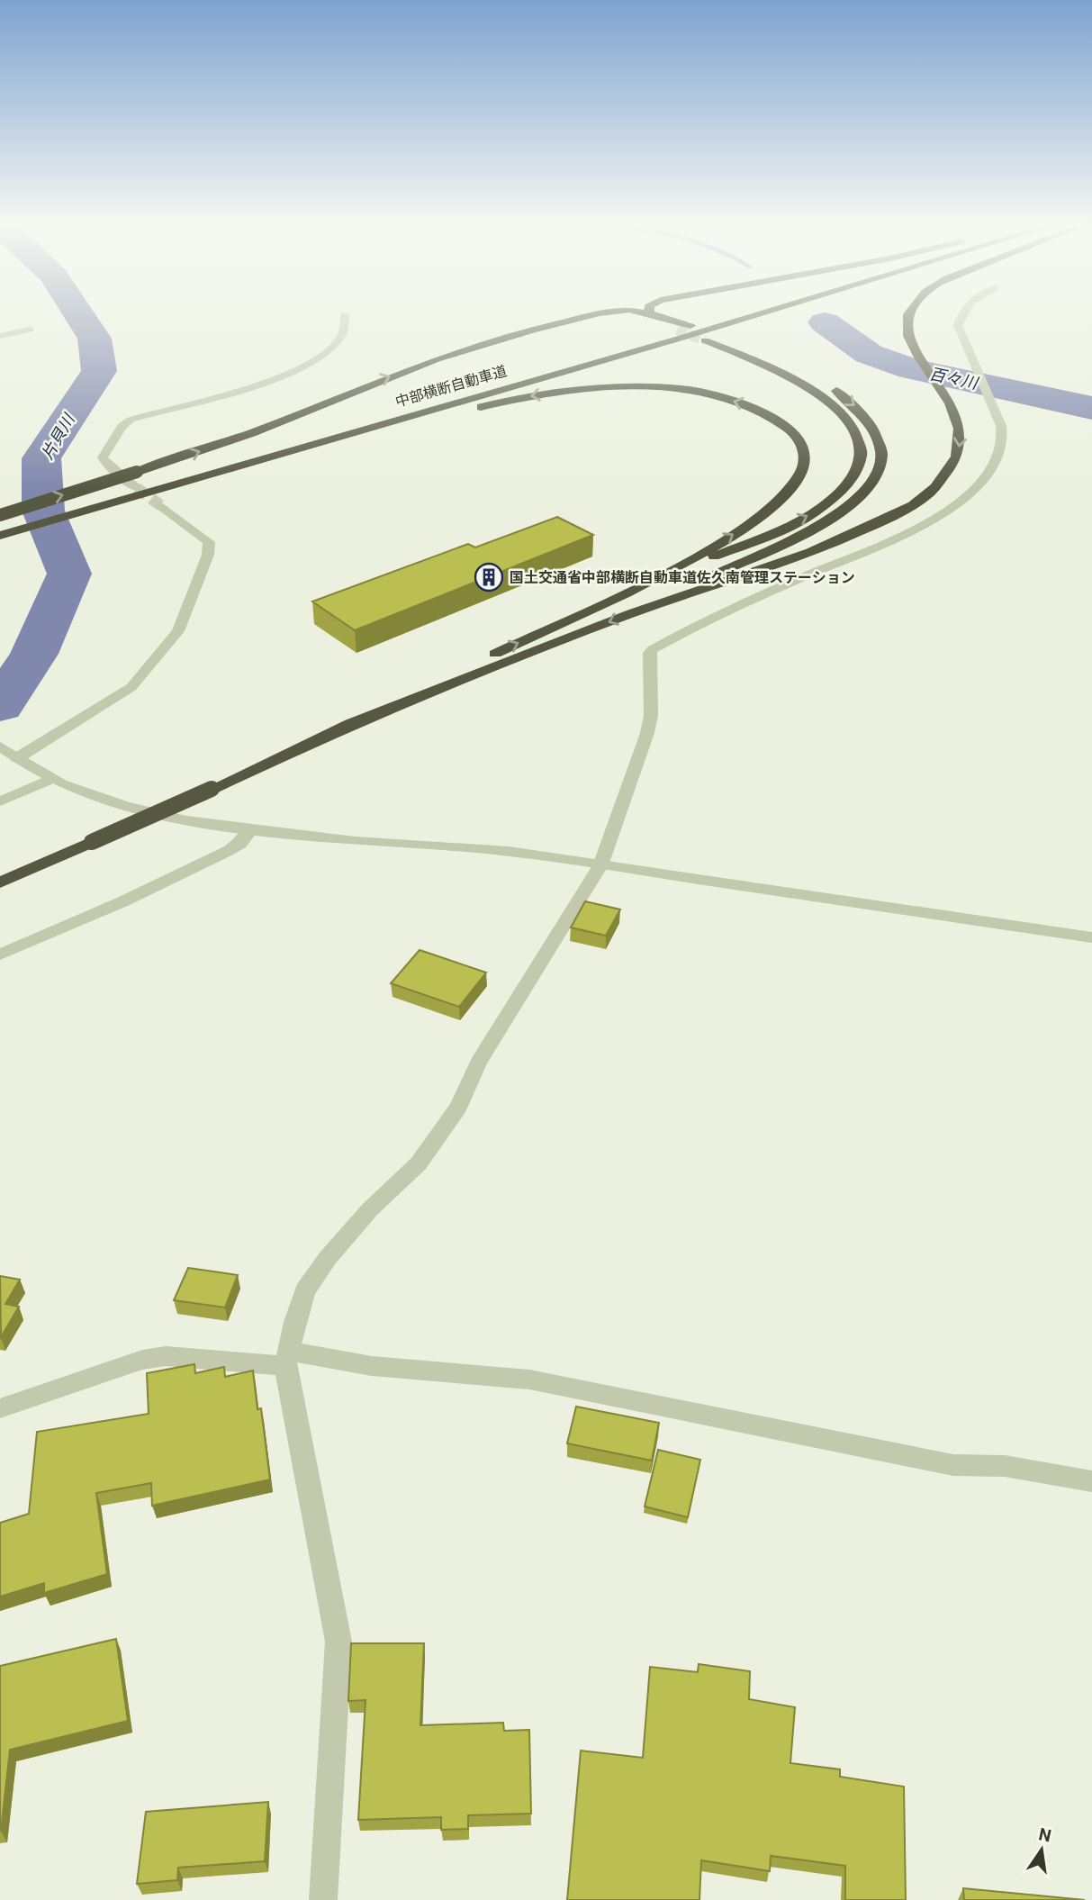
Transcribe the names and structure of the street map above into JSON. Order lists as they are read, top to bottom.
{
  "streets": {
    "highway": ["中部横断自動車道"]
  },
  "water": ["百々川", "片貝川"],
  "places": {
    "building": ["国土交通省中部横断自動車道佐久南管理ステーション"]
  },
  "north": "top"
}
